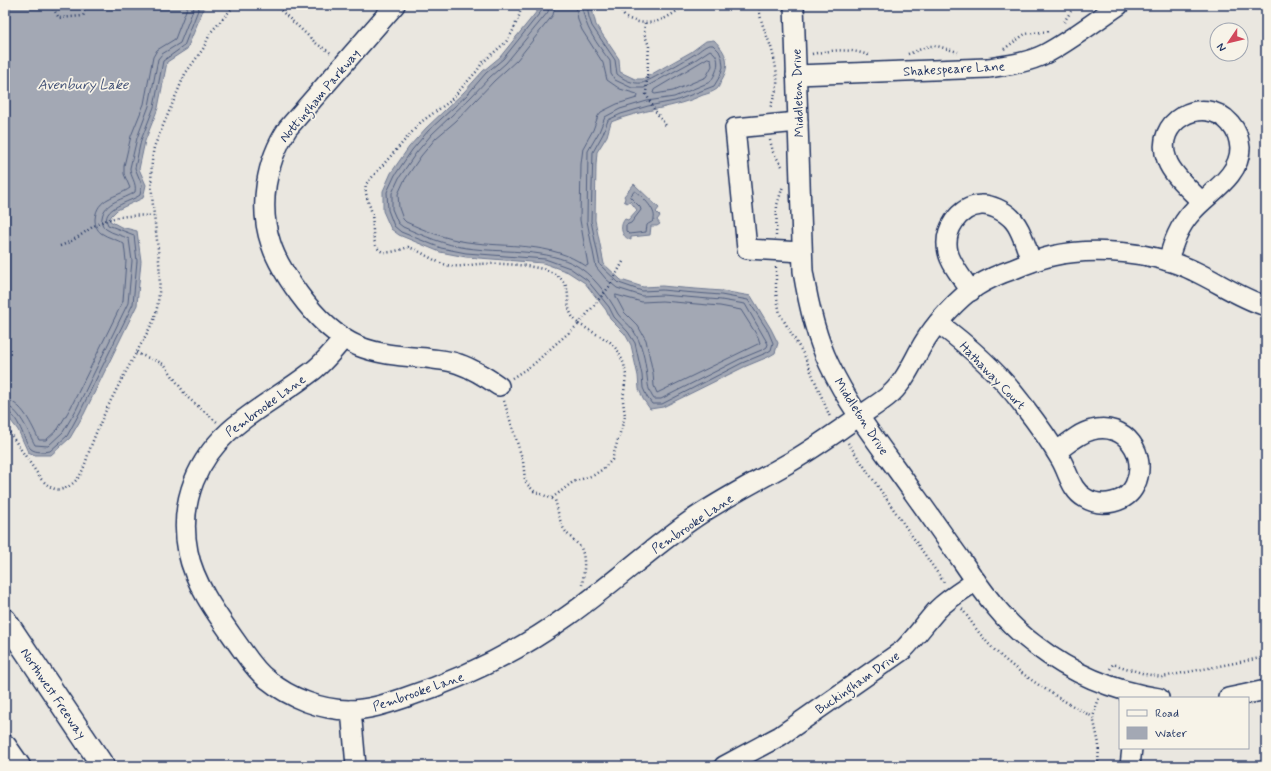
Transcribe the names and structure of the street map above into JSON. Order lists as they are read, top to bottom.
{
  "streets": {
    "highway": ["Northwest Freeway"],
    "street": [
      "Shakespeare Lane",
      "Middleton Drive",
      "Nottingham Parkway",
      "Hathaway Court",
      "Pembrooke Lane",
      "Buckingham Drive"
    ]
  },
  "crossings": [
    ["Shakespeare Lane", "Middleton Drive"],
    ["Middleton Drive", "Pembrooke Lane"],
    ["Middleton Drive", "Buckingham Drive"],
    ["Nottingham Parkway", "Pembrooke Lane"],
    ["Hathaway Court", "Pembrooke Lane"]
  ],
  "water": ["Avenbury Lake"],
  "legend": ["Road", "Water"],
  "north": "bottom left"
}
